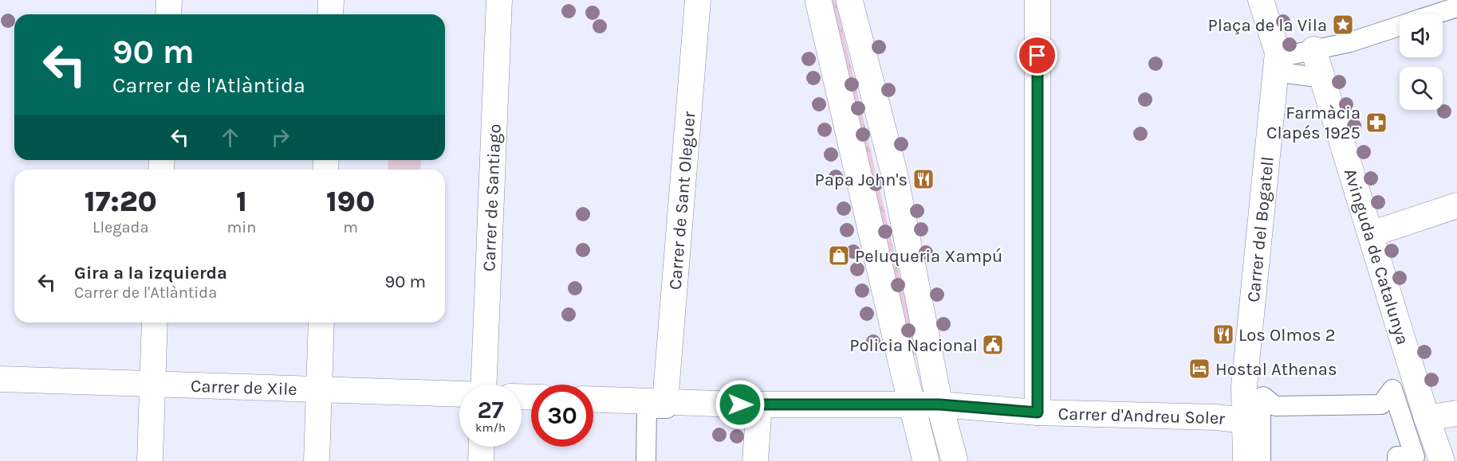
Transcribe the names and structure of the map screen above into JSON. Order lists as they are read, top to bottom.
{
  "streets": {
    "street": [
      "Carrer de Santiago",
      "Carrer de Sant Oleguer",
      "Carrer del Bogatell",
      "Avinguda de Catalunya",
      "Carrer de Xile",
      "Carrer d'Andreu Soler"
    ]
  },
  "crossings": [
    ["Carrer de Sant Oleguer", "Carrer d'Andreu Soler"],
    ["Carrer del Bogatell", "Carrer d'Andreu Soler"]
  ],
  "places": {
    "place": ["Plaça de la Vila"],
    "pharmacy": ["Farmàcia Clapés 1925"],
    "restaurant": ["Papa John's", "Los Olmos 2"],
    "shop": ["Peluqueria Xampú"],
    "public building": ["Policia Nacional"],
    "hotel": ["Hostal Athenas"]
  },
  "page": {
    "turn": ["90 m", "Carrer de l'Atlàntida"],
    "eta": [
      "17:20",
      "Llegada",
      "1",
      "min",
      "190",
      "m"
    ],
    "list": [
      {
        "name": "Gira a la izquierda",
        "note": "Carrer de l'Atlàntida",
        "value": "90 m"
      }
    ],
    "speed": "27 km/h",
    "limit": "30"
  }
}
